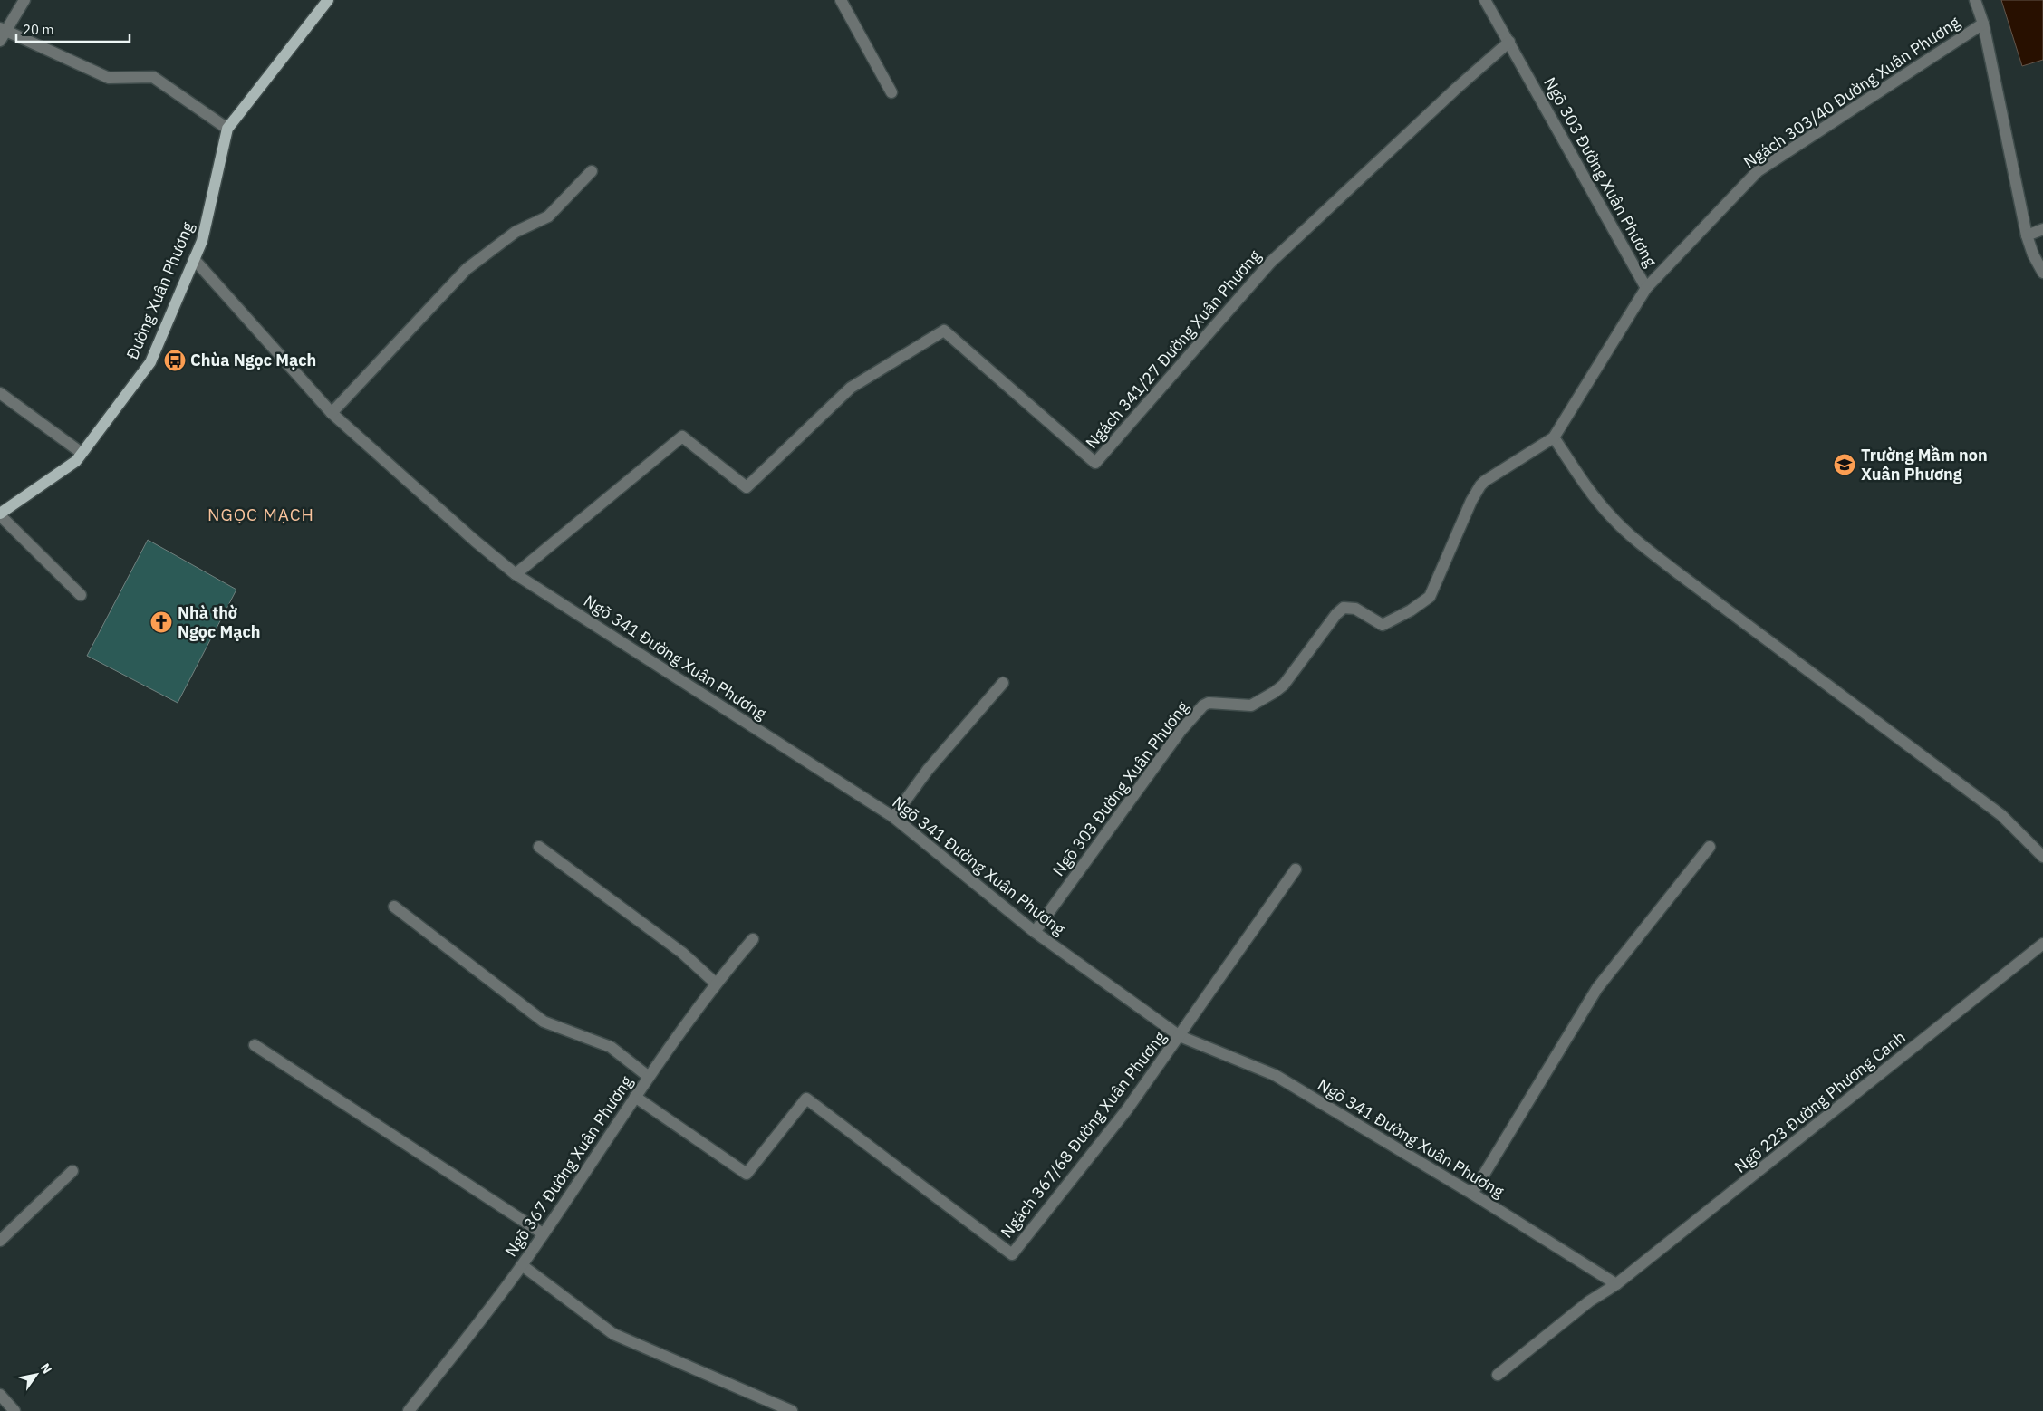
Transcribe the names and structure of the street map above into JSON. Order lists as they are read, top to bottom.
{
  "streets": {
    "main road": ["Đường Xuân Phương"],
    "street": [
      "Ngách 303/40 Đường Xuân Phương",
      "Ngõ 303 Đường Xuân Phương",
      "Ngách 341/27 Đường Xuân Phương",
      "Ngõ 341 Đường Xuân Phương",
      "Ngõ 223 Đường Phương Canh",
      "Ngách 367/68 Đường Xuân Phương",
      "Ngõ 367 Đường Xuân Phương"
    ]
  },
  "crossings": [
    ["Ngách 303/40 Đường Xuân Phương", "Ngõ 303 Đường Xuân Phương"],
    ["Ngõ 303 Đường Xuân Phương", "Ngách 341/27 Đường Xuân Phương"],
    ["Ngõ 303 Đường Xuân Phương", "Ngõ 341 Đường Xuân Phương"],
    ["Đường Xuân Phương", "Ngõ 341 Đường Xuân Phương"],
    ["Ngách 341/27 Đường Xuân Phương", "Ngõ 341 Đường Xuân Phương"],
    ["Ngõ 341 Đường Xuân Phương", "Ngõ 223 Đường Phương Canh"],
    ["Ngõ 341 Đường Xuân Phương", "Ngách 367/68 Đường Xuân Phương"],
    ["Ngách 367/68 Đường Xuân Phương", "Ngõ 367 Đường Xuân Phương"]
  ],
  "districts": ["NGỌC MẠCH"],
  "places": {
    "bus stop": ["Chùa Ngọc Mạch"],
    "school or university": ["Trường Mầm non Xuân Phương"],
    "church": ["Nhà thờ Ngọc Mạch"]
  },
  "scale_bar": "20 m",
  "north": "top right"
}
